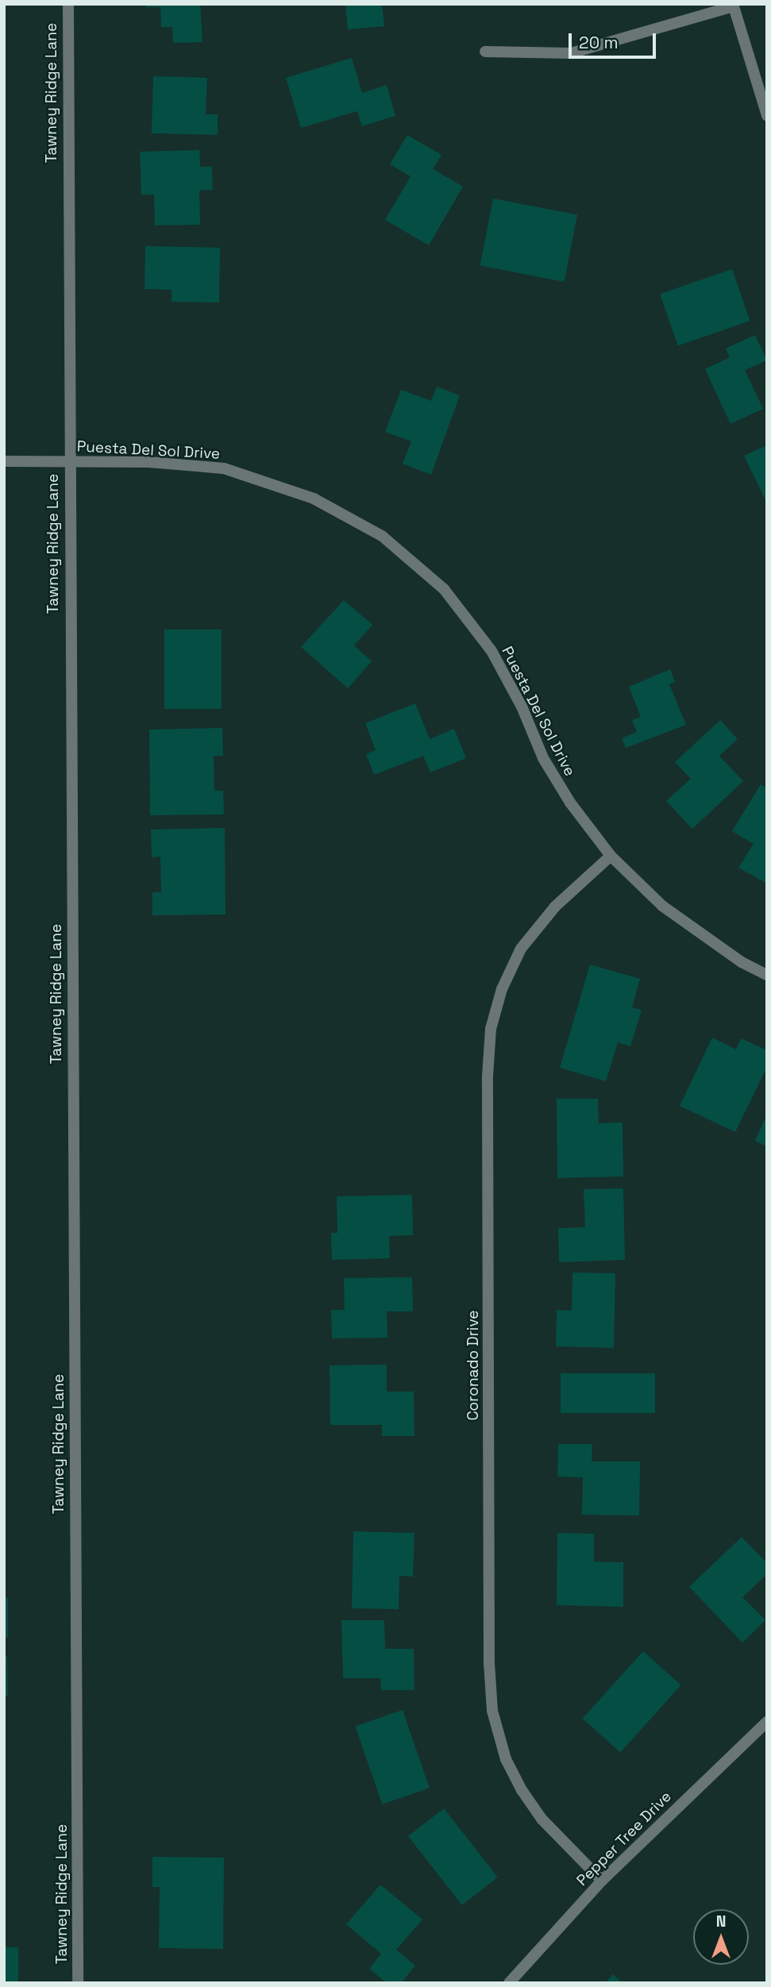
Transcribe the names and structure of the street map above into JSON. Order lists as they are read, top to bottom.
{
  "streets": {
    "street": [
      "Tawney Ridge Lane",
      "Puesta Del Sol Drive",
      "Coronado Drive",
      "Pepper Tree Drive"
    ]
  },
  "crossings": [
    ["Tawney Ridge Lane", "Puesta Del Sol Drive"],
    ["Puesta Del Sol Drive", "Coronado Drive"],
    ["Coronado Drive", "Pepper Tree Drive"]
  ],
  "scale_bar": "20 m",
  "north": "top"
}
